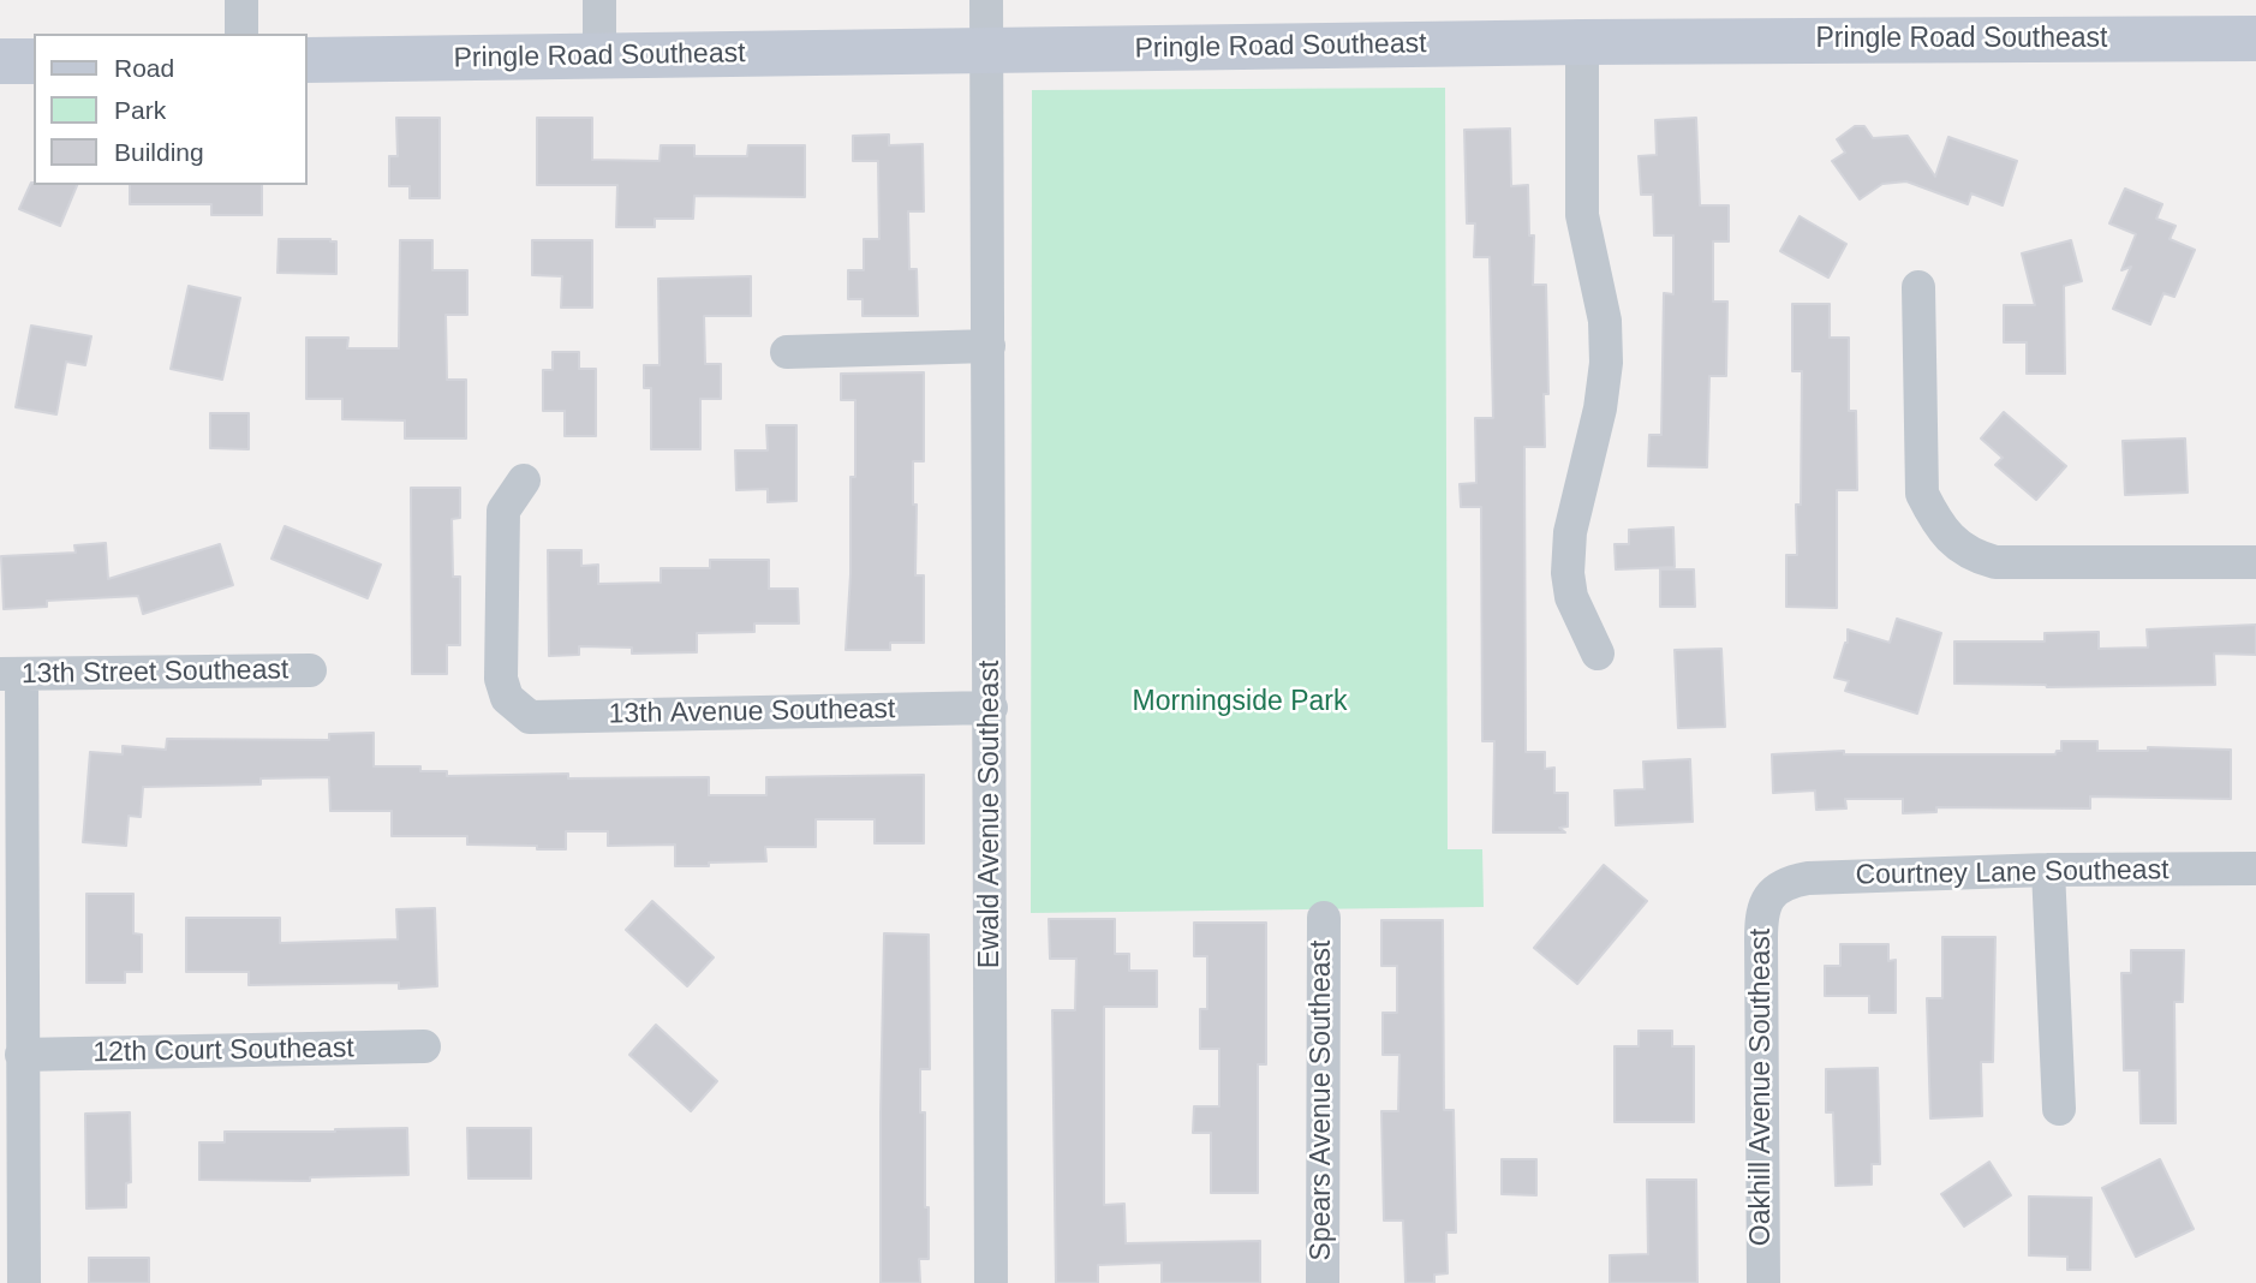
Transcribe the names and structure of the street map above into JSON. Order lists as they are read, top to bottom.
{
  "streets": {
    "main road": ["Pringle Road Southeast"],
    "street": [
      "13th Street Southeast",
      "13th Avenue Southeast",
      "Ewald Avenue Southeast",
      "Courtney Lane Southeast",
      "12th Court Southeast",
      "Oakhill Avenue Southeast",
      "Spears Avenue Southeast"
    ]
  },
  "crossings": [
    ["Pringle Road Southeast", "Ewald Avenue Southeast"],
    ["13th Avenue Southeast", "Ewald Avenue Southeast"],
    ["Courtney Lane Southeast", "Oakhill Avenue Southeast"]
  ],
  "parks": ["Morningside Park"],
  "legend": ["Road", "Park", "Building"]
}
